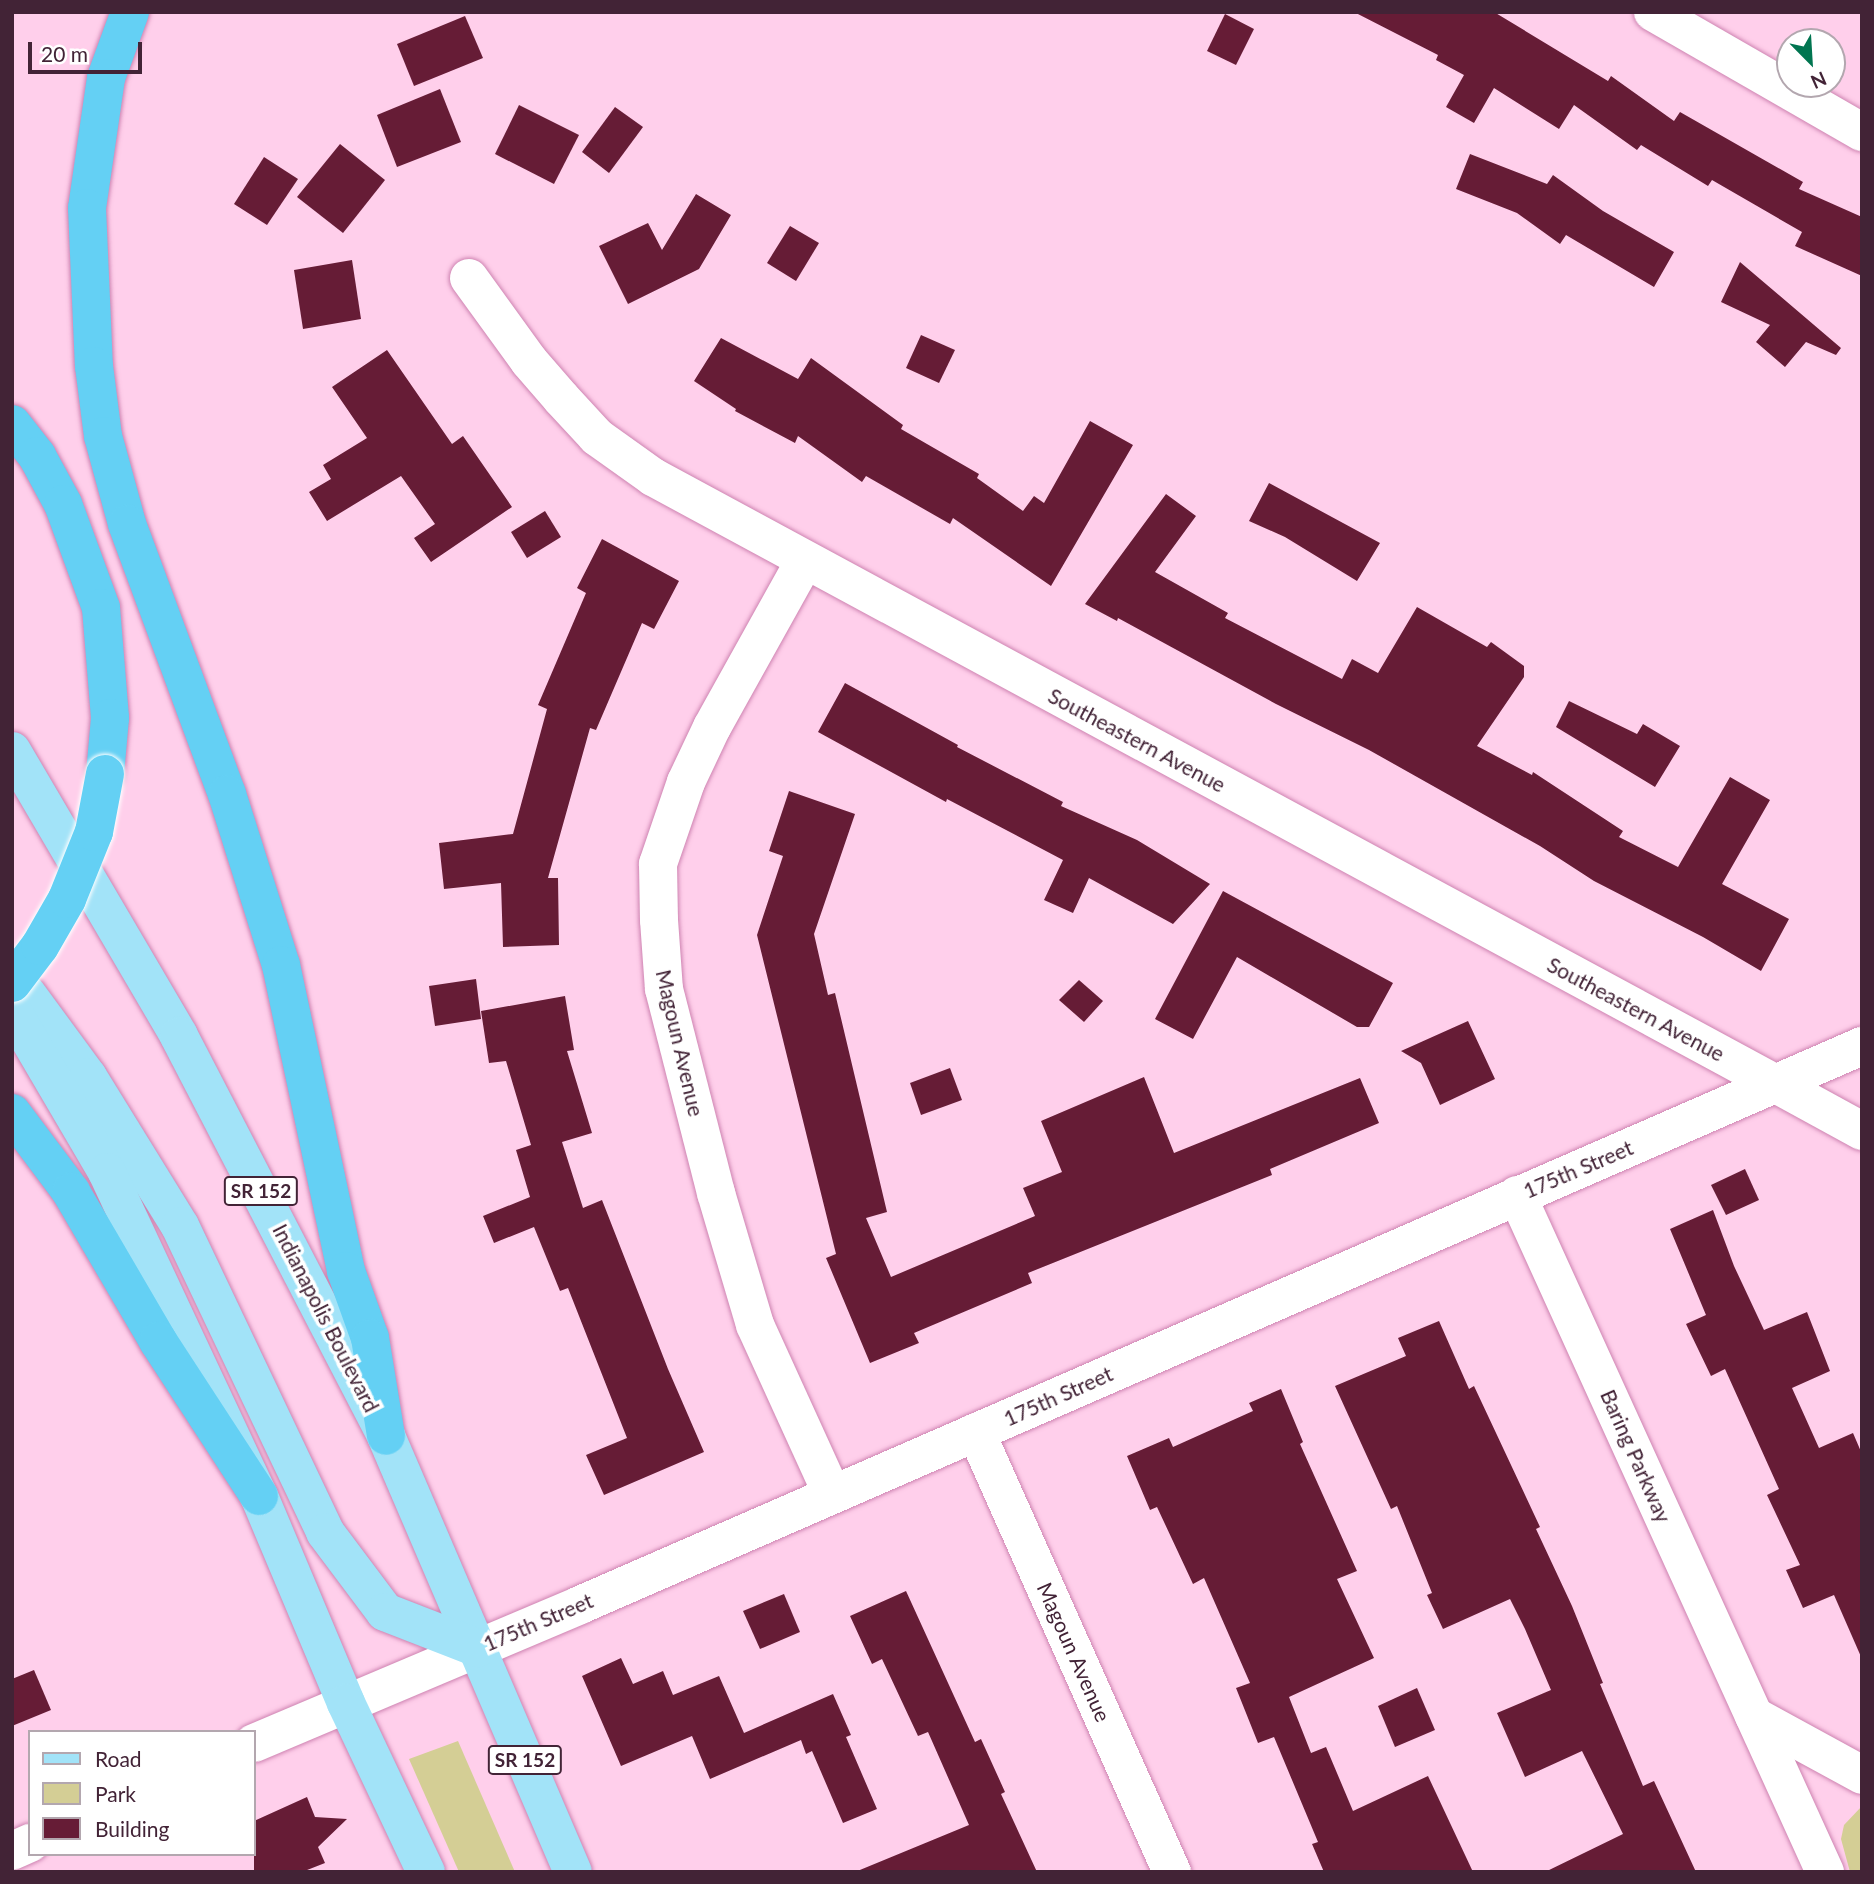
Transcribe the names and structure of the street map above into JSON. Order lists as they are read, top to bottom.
{
  "streets": {
    "main road": ["SR 152", "Indianapolis Boulevard"],
    "street": [
      "Southeastern Avenue",
      "Magoun Avenue",
      "175th Street",
      "Baring Parkway"
    ]
  },
  "crossings": [
    ["Southeastern Avenue", "Magoun Avenue"],
    ["Southeastern Avenue", "175th Street"],
    ["Magoun Avenue", "175th Street"],
    ["175th Street", "Indianapolis Boulevard"],
    ["175th Street", "Baring Parkway"]
  ],
  "legend": ["Road", "Park", "Building"],
  "scale_bar": "20 m",
  "north": "bottom right"
}
